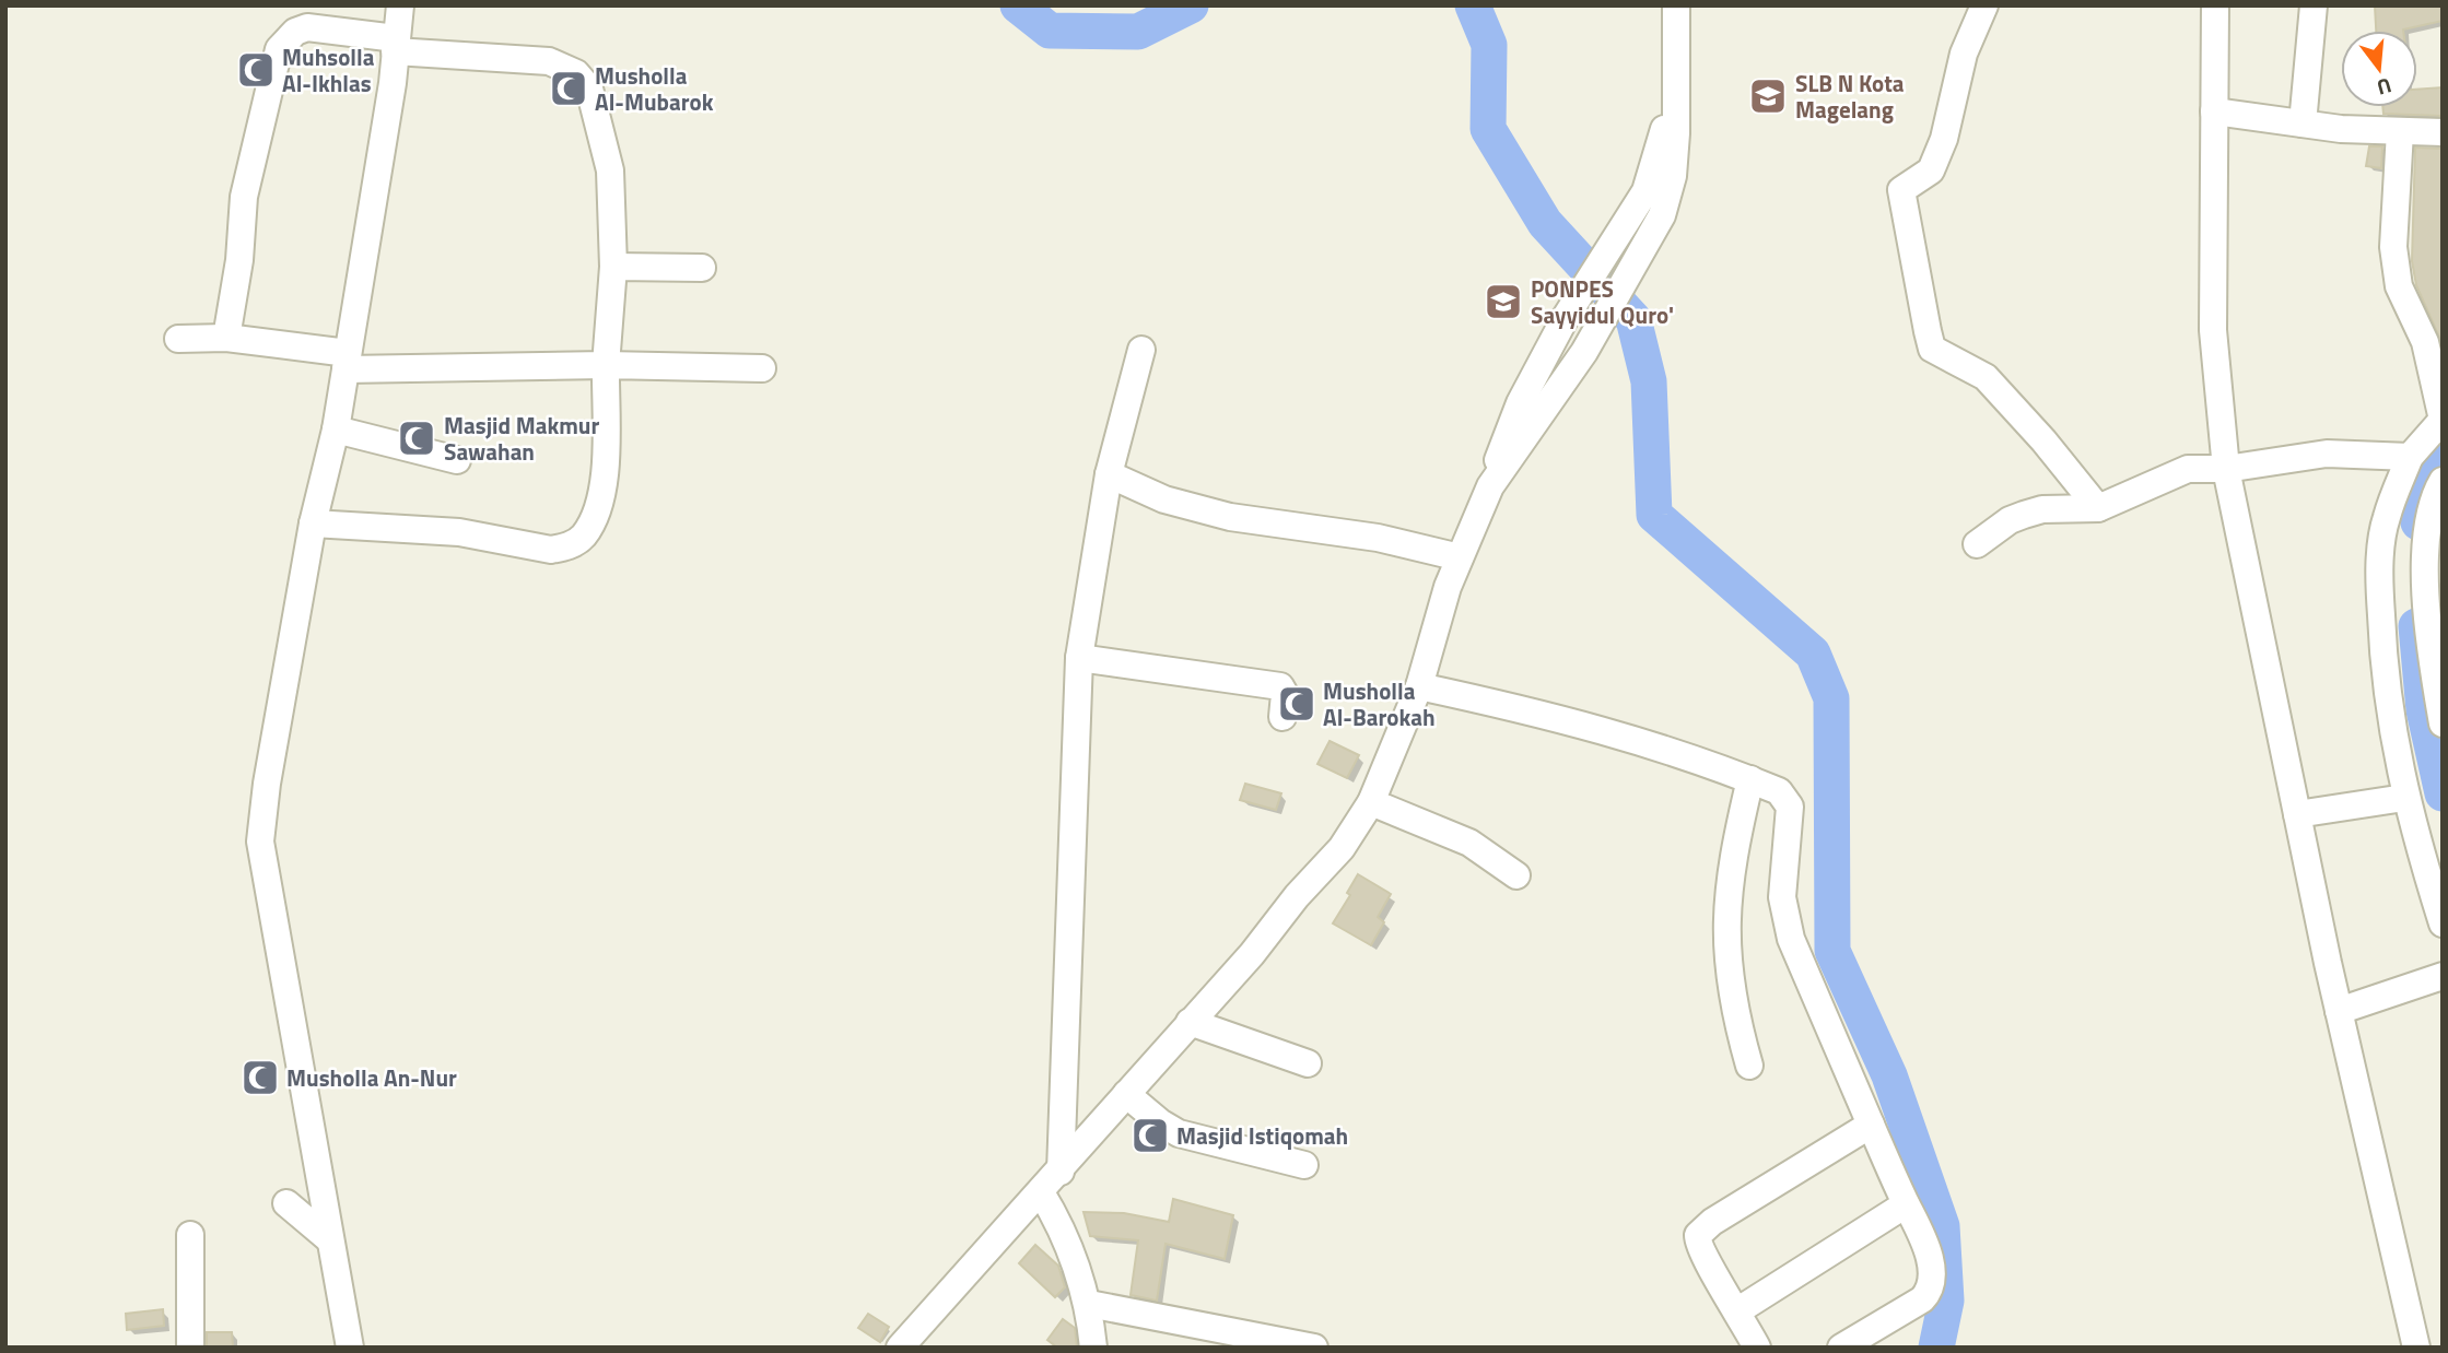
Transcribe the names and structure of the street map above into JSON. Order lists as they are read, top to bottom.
{
  "places": {
    "mosque": [
      "Muhsolla Al-Ikhlas",
      "Musholla Al-Mubarok",
      "Masjid Makmur Sawahan",
      "Musholla Al-Barokah",
      "Musholla An-Nur",
      "Masjid Istiqomah"
    ],
    "school or university": ["SLB N Kota Magelang", "PONPES Sayyidul Quro'"]
  },
  "north": "bottom"
}
